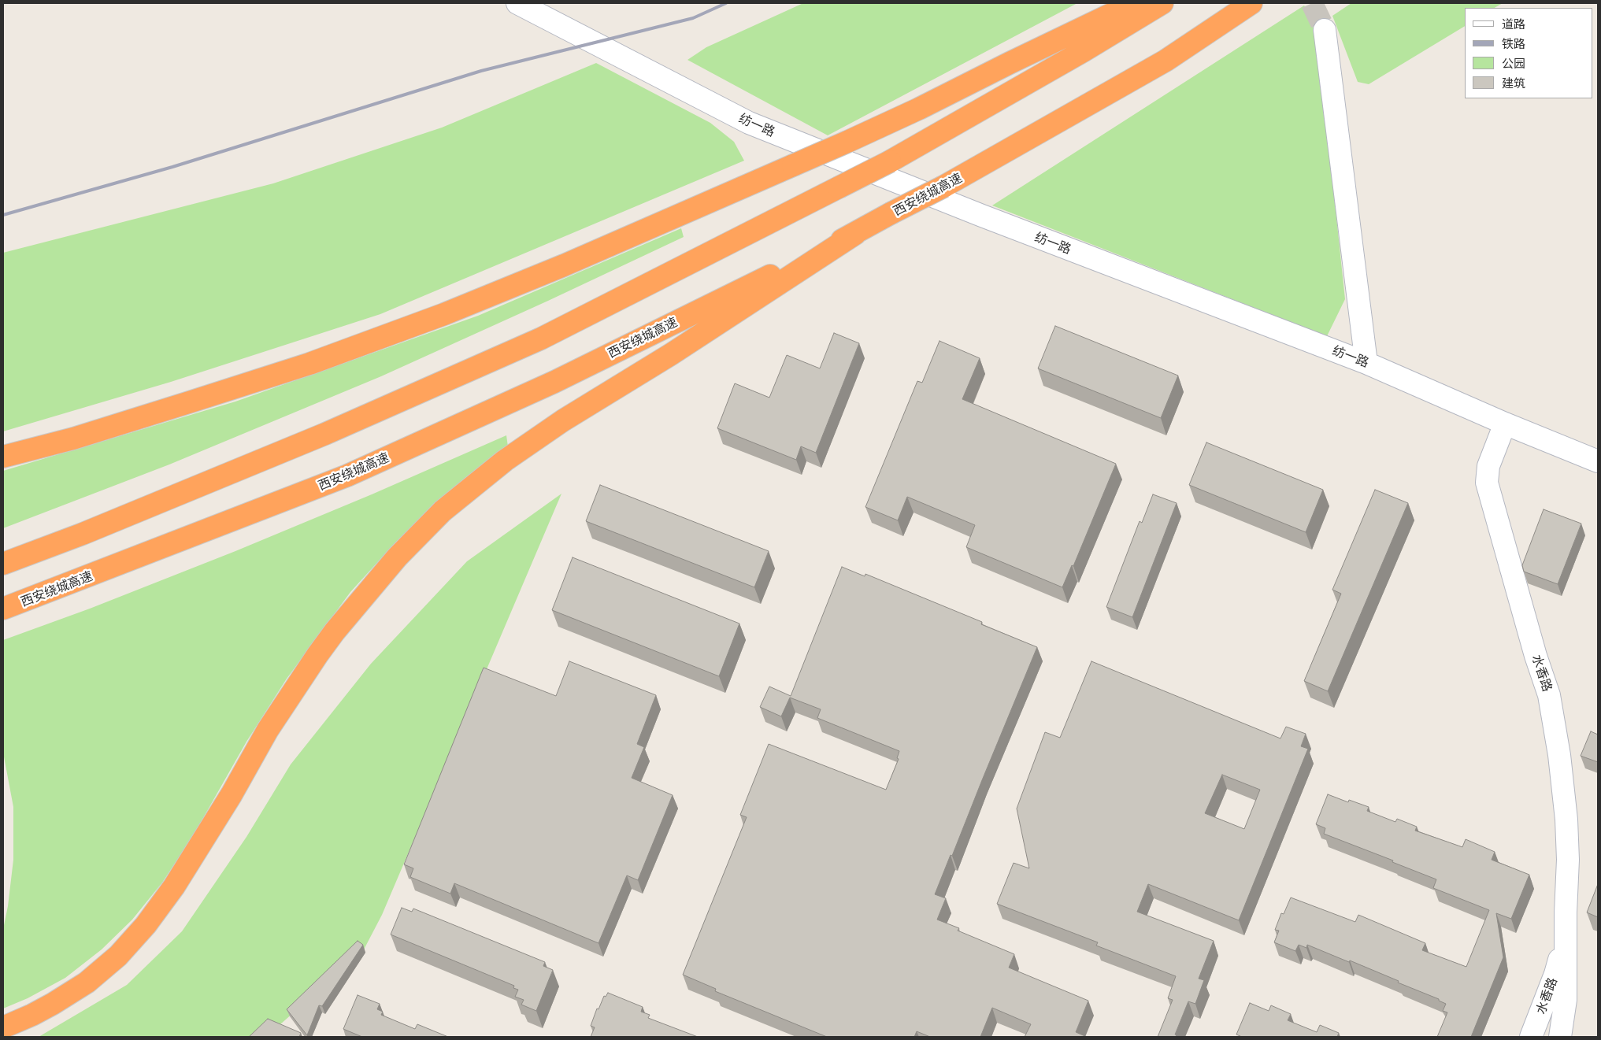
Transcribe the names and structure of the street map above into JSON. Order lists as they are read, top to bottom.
{
  "streets": {
    "highway": ["西安绕城高速"],
    "street": ["纺一路", "水香路"]
  },
  "crossings": [
    ["纺一路", "水香路"]
  ],
  "legend": [
    "道路",
    "铁路",
    "公园",
    "建筑"
  ]
}
